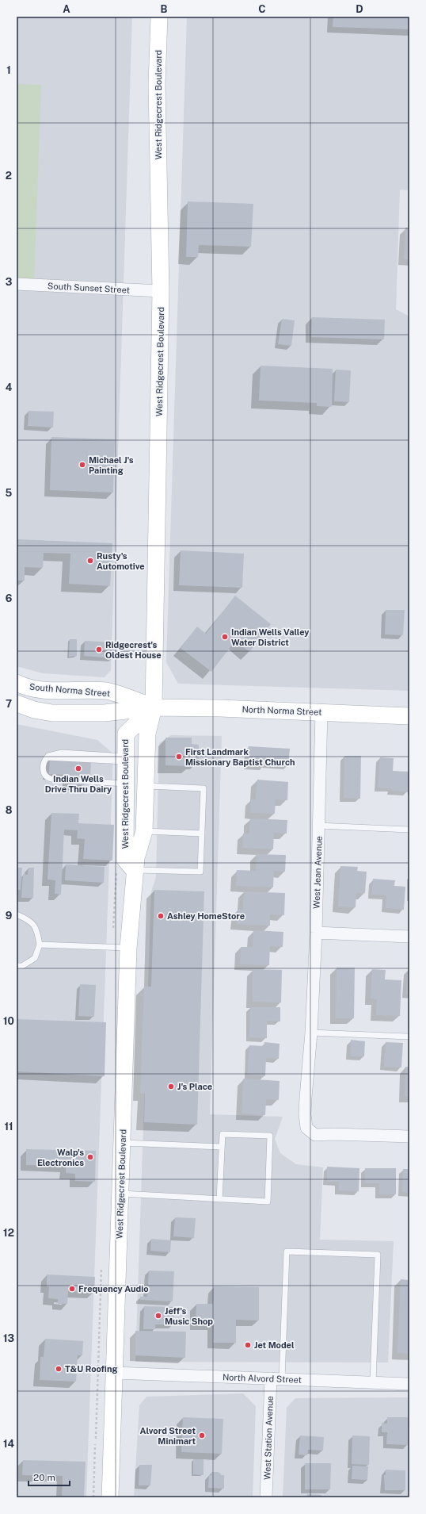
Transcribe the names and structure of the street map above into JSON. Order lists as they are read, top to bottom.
{
  "streets": {
    "main road": ["West Ridgecrest Boulevard", "South Norma Street", "North Norma Street"],
    "street": [
      "South Sunset Street",
      "West Jean Avenue",
      "North Alvord Street",
      "West Station Avenue"
    ]
  },
  "crossings": [
    ["West Ridgecrest Boulevard", "South Sunset Street"],
    ["West Ridgecrest Boulevard", "South Norma Street"],
    ["West Ridgecrest Boulevard", "North Norma Street"],
    ["West Ridgecrest Boulevard", "North Alvord Street"],
    ["South Norma Street", "North Norma Street"],
    ["North Norma Street", "West Jean Avenue"],
    ["North Alvord Street", "West Station Avenue"]
  ],
  "places": [
    "Michael J's Painting",
    "Rusty's Automotive",
    "Indian Wells Valley Water District",
    "Ridgecrest's Oldest House",
    "First Landmark Missionary Baptist Church",
    "Indian Wells Drive Thru Dairy",
    "Ashley HomeStore",
    "J's Place",
    "Walp's Electronics",
    "Frequency Audio",
    "Jeff's Music Shop",
    "Jet Model",
    "T&U Roofing",
    "Alvord Street Minimart"
  ],
  "scale_bar": "20 m",
  "grid": {
    "columns": [
      "A",
      "B",
      "C",
      "D"
    ],
    "rows": [
      "1",
      "2",
      "3",
      "4",
      "5",
      "6",
      "7",
      "8",
      "9",
      "10",
      "11",
      "12",
      "13",
      "14"
    ]
  }
}
